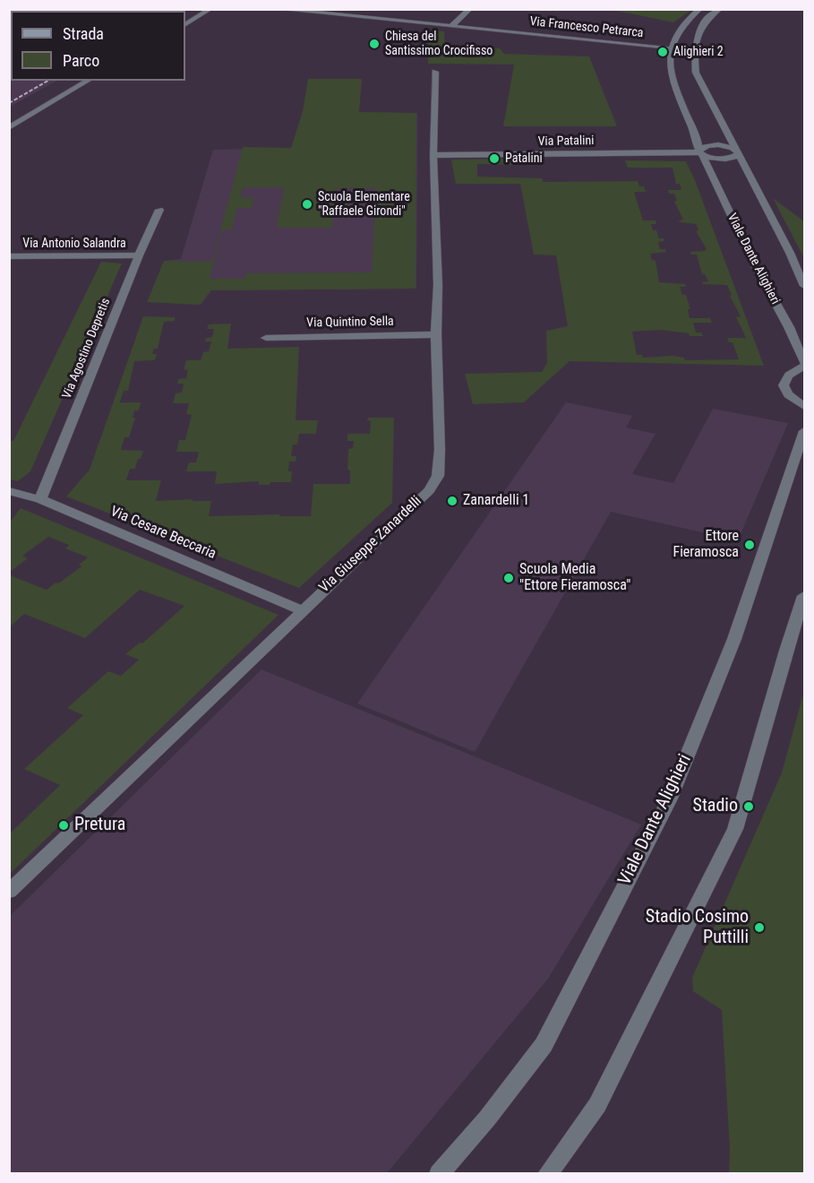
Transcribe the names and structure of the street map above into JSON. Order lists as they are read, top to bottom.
{
  "streets": {
    "street": [
      "Via Francesco Petrarca",
      "Via Patalini",
      "Via Antonio Salandra",
      "Viale Dante Alighieri",
      "Via Quintino Sella",
      "Via Agostino Depretis",
      "Via Cesare Beccaria",
      "Via Giuseppe Zanardelli"
    ]
  },
  "crossings": [
    ["Via Francesco Petrarca", "Viale Dante Alighieri"],
    ["Via Patalini", "Viale Dante Alighieri"],
    ["Via Patalini", "Via Giuseppe Zanardelli"],
    ["Via Antonio Salandra", "Via Agostino Depretis"],
    ["Via Quintino Sella", "Via Giuseppe Zanardelli"],
    ["Via Agostino Depretis", "Via Cesare Beccaria"],
    ["Via Cesare Beccaria", "Via Giuseppe Zanardelli"]
  ],
  "places": [
    "Chiesa del Santissimo Crocifisso",
    "Alighieri 2",
    "Patalini",
    "Scuola Elementare \"Raffaele Girondi\"",
    "Zanardelli 1",
    "Ettore Fieramosca",
    "Scuola Media \"Ettore Fieramosca\"",
    "Stadio",
    "Pretura",
    "Stadio Cosimo Puttilli"
  ],
  "legend": ["Strada", "Parco"]
}
